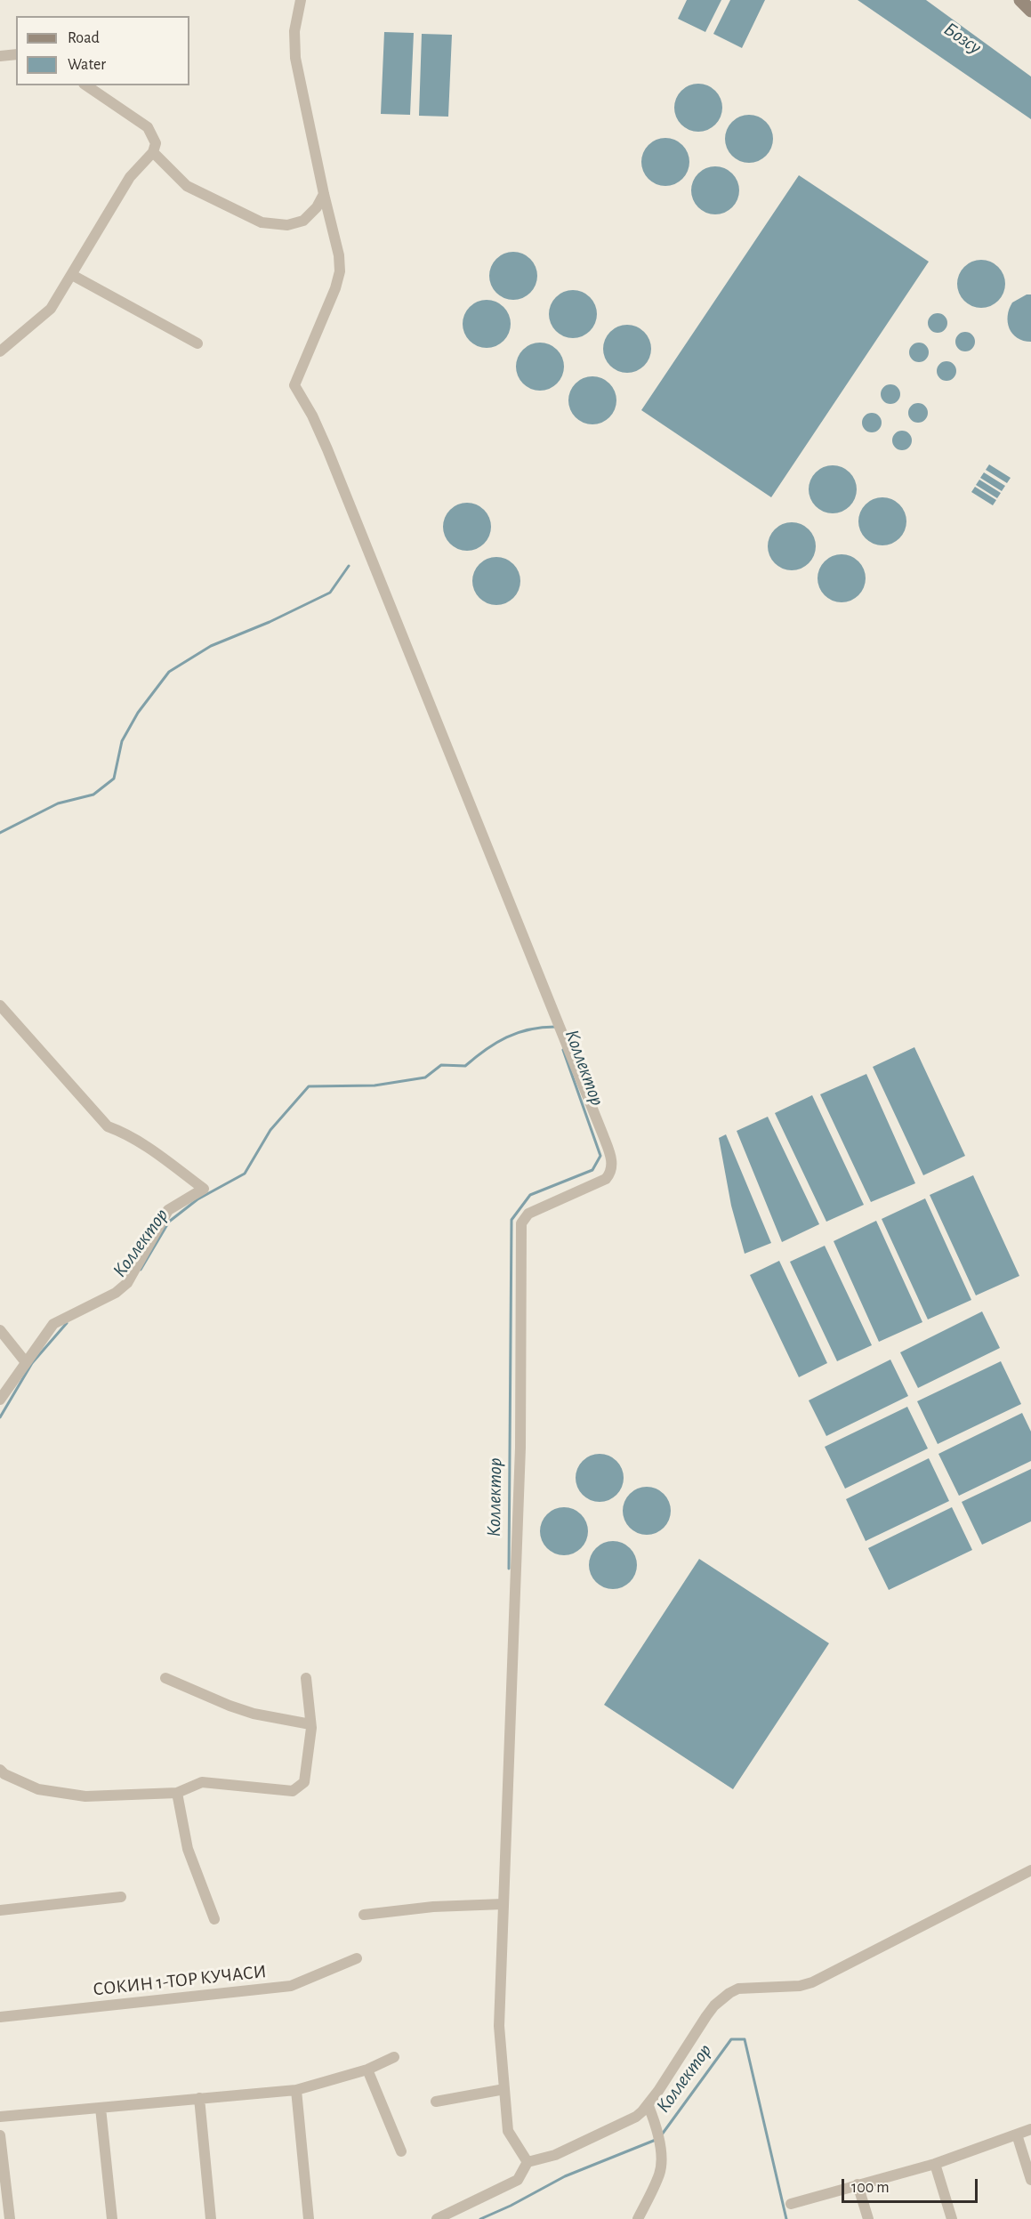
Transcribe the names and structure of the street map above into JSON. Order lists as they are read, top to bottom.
{
  "streets": {
    "street": ["СОКИН 1-ТОР KУЧАСИ"]
  },
  "water": ["Бозсу", "Коллектор"],
  "legend": ["Road", "Water"],
  "scale_bar": "100 m"
}
